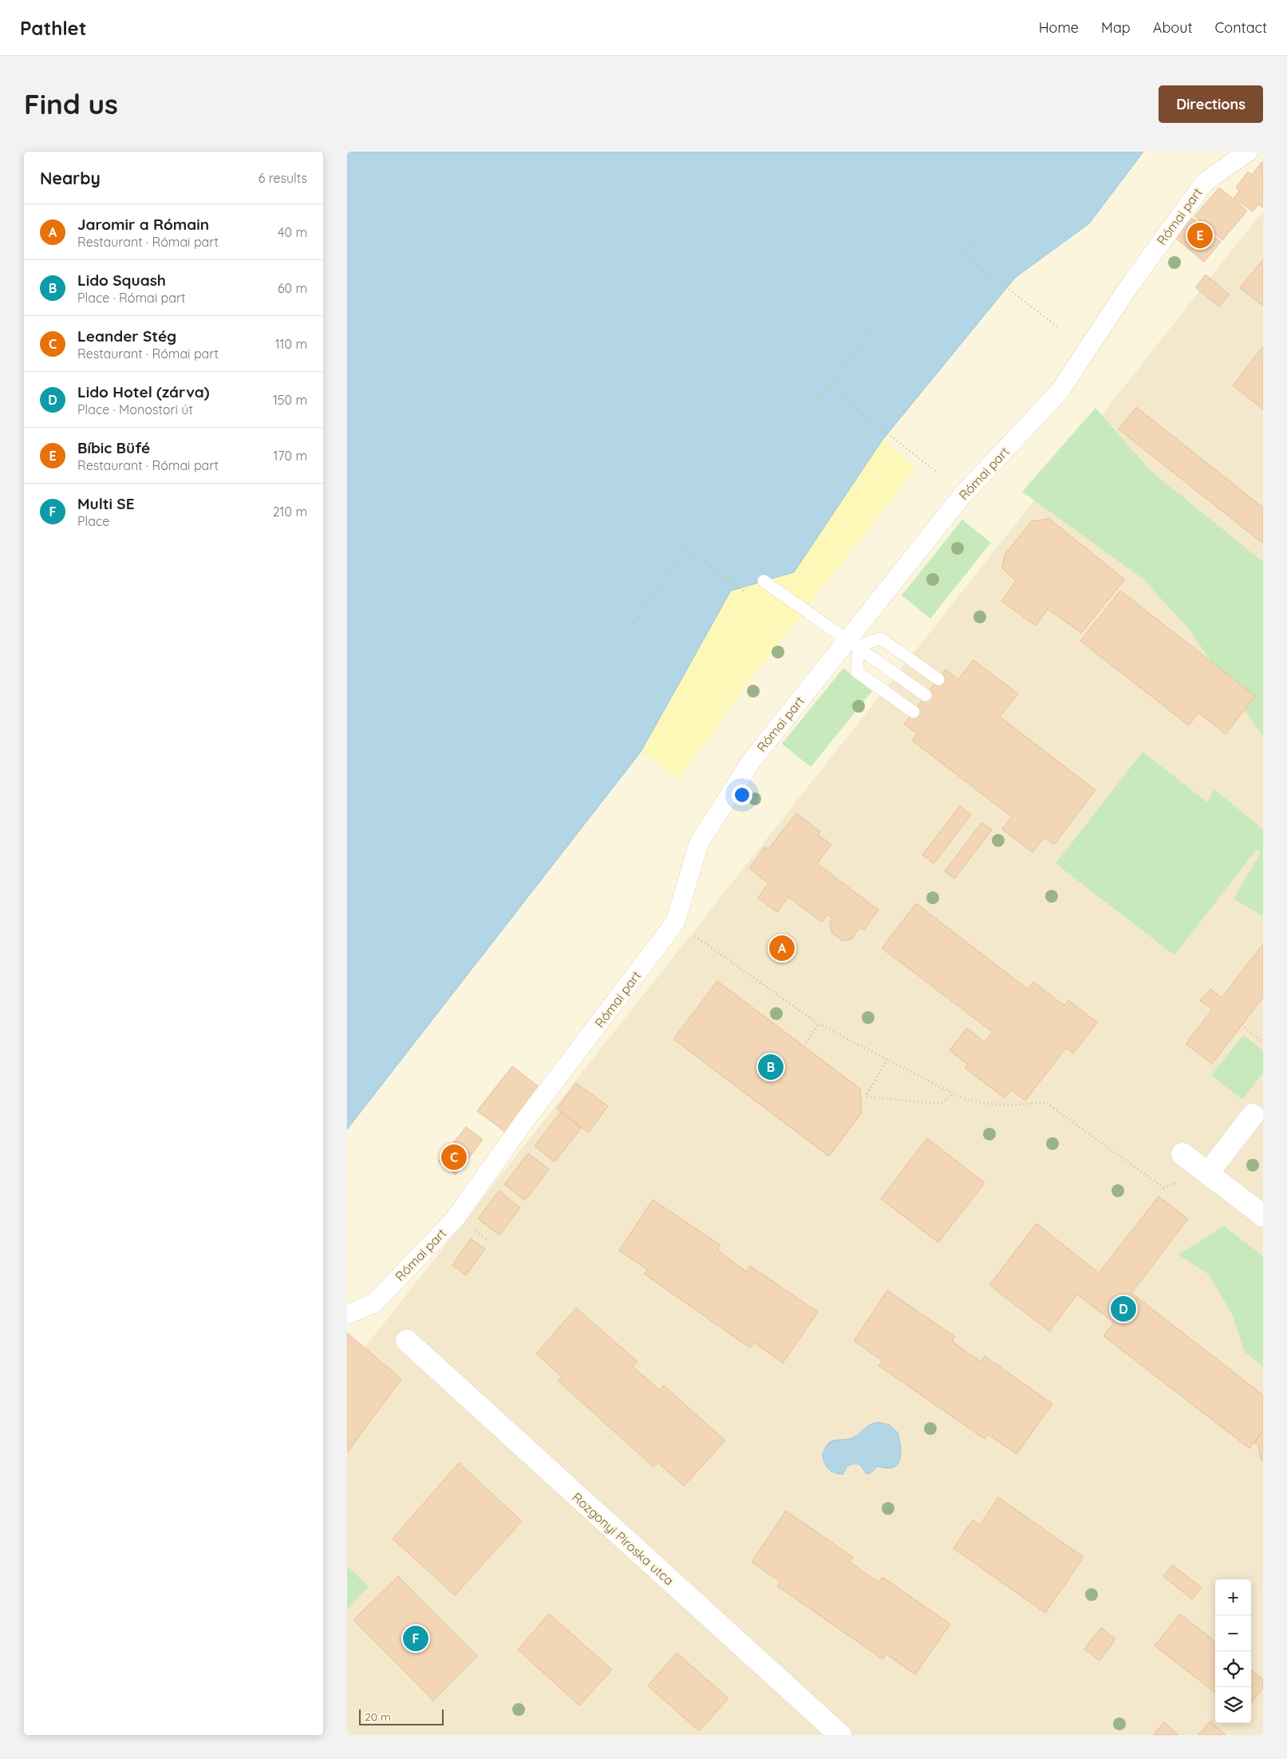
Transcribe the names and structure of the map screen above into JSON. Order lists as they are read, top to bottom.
{
  "streets": {
    "street": ["Római part", "Rozgonyi Piroska utca"]
  },
  "scale_bar": "20 m",
  "page": {
    "header": "Pathlet",
    "nav": [
      "Home",
      "Map",
      "About",
      "Contact"
    ],
    "buttons": "Directions",
    "title": "Find us",
    "heading": ["Nearby", "6 results"],
    "list": [
      {
        "mark": "A",
        "name": "Jaromir a Rómain",
        "note": "Restaurant · Római part",
        "value": "40 m"
      },
      {
        "mark": "B",
        "name": "Lido Squash",
        "note": "Place · Római part",
        "value": "60 m"
      },
      {
        "mark": "C",
        "name": "Leander Stég",
        "note": "Restaurant · Római part",
        "value": "110 m"
      },
      {
        "mark": "D",
        "name": "Lido Hotel (zárva)",
        "note": "Place · Monostori út",
        "value": "150 m"
      },
      {
        "mark": "E",
        "name": "Bíbic Büfé",
        "note": "Restaurant · Római part",
        "value": "170 m"
      },
      {
        "mark": "F",
        "name": "Multi SE",
        "note": "Place",
        "value": "210 m"
      }
    ],
    "pins": [
      "E",
      "A",
      "B",
      "C",
      "D",
      "F"
    ],
    "map_buttons": ["+", "−"],
    "scale": "20 m"
  }
}
